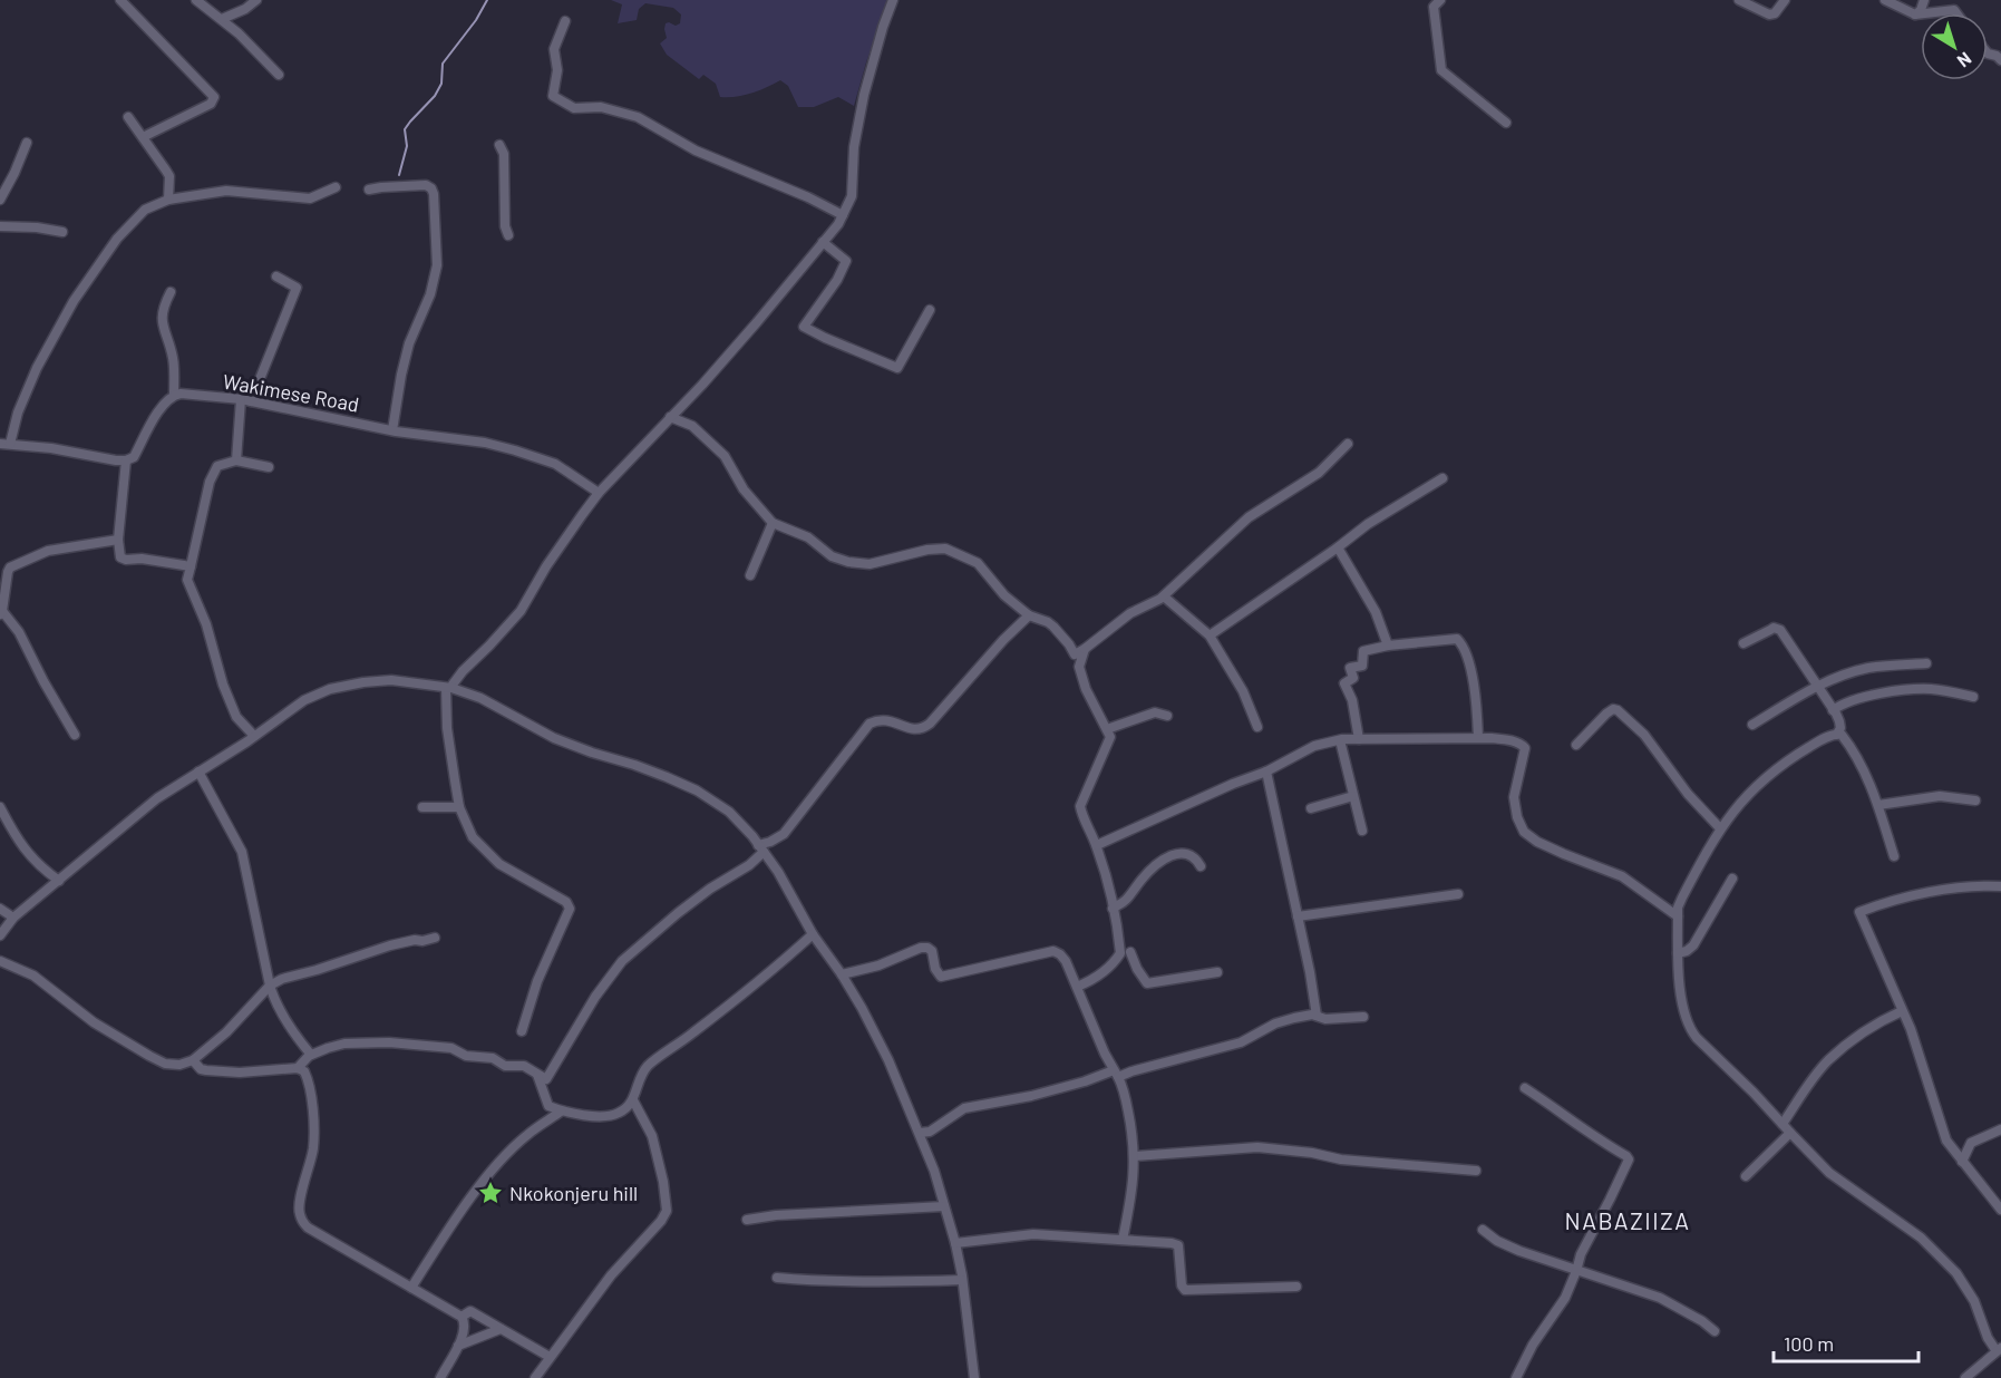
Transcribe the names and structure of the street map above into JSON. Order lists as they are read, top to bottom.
{
  "streets": {
    "street": ["Wakimese Road"]
  },
  "districts": ["NABAZIIZA"],
  "places": {
    "place": ["Nkokonjeru hill"]
  },
  "scale_bar": "100 m",
  "north": "bottom right"
}
